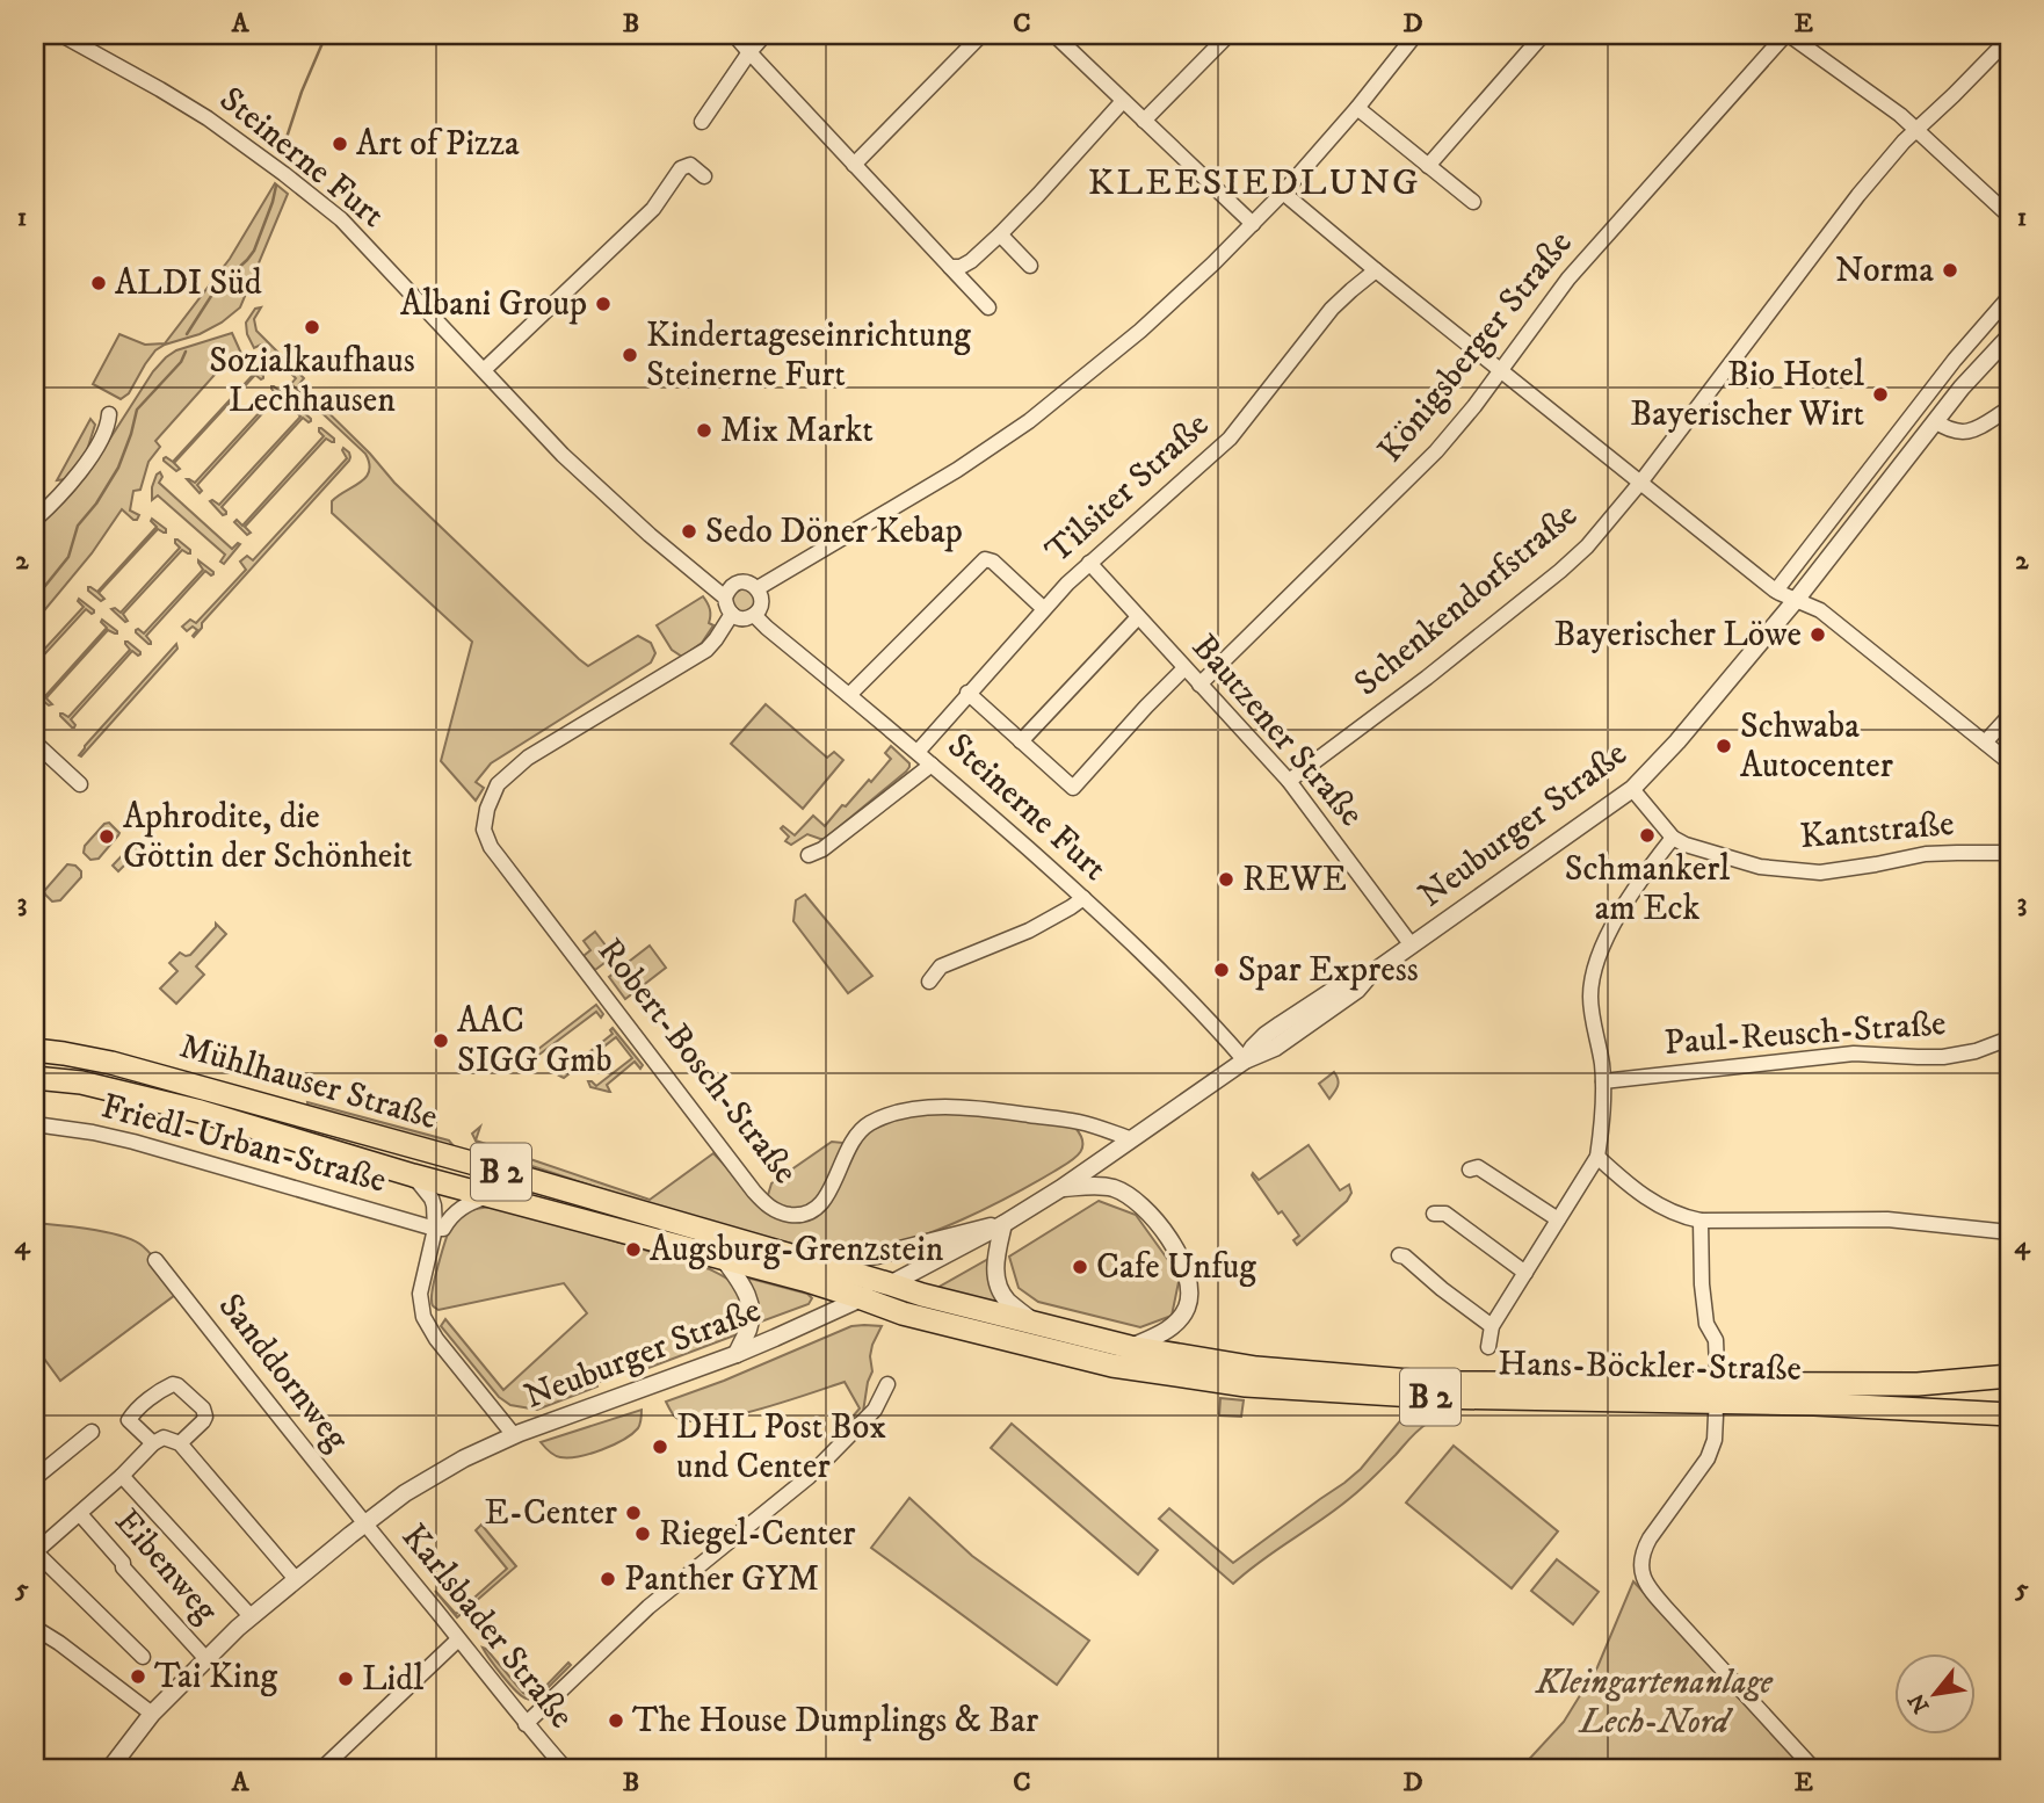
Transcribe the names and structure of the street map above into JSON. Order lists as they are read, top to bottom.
{
  "streets": {
    "main road": ["Mühlhauser Straße", "B 2", "Hans-Böckler-Straße"],
    "street": [
      "Steinerne Furt",
      "Königsberger Straße",
      "Tilsiter Straße",
      "Schenkendorfstraße",
      "Bautzener Straße",
      "Neuburger Straße",
      "Kantstraße",
      "Paul-Reusch-Straße",
      "Robert-Bosch-Straße",
      "Friedl-Urban-Straße",
      "Sanddornweg",
      "Eibenweg",
      "Karlsbader Straße"
    ]
  },
  "crossings": [
    ["Steinerne Furt", "Tilsiter Straße"],
    ["Steinerne Furt", "Neuburger Straße"],
    ["Steinerne Furt", "Robert-Bosch-Straße"],
    ["Königsberger Straße", "Bautzener Straße"],
    ["Tilsiter Straße", "Bautzener Straße"],
    ["Schenkendorfstraße", "Bautzener Straße"],
    ["Bautzener Straße", "Neuburger Straße"],
    ["Neuburger Straße", "Kantstraße"],
    ["Neuburger Straße", "Robert-Bosch-Straße"],
    ["Neuburger Straße", "Mühlhauser Straße"],
    ["Neuburger Straße", "Friedl-Urban-Straße"],
    ["Neuburger Straße", "Hans-Böckler-Straße"],
    ["Neuburger Straße", "Sanddornweg"],
    ["Neuburger Straße", "Eibenweg"],
    ["Neuburger Straße", "Karlsbader Straße"],
    ["Mühlhauser Straße", "Friedl-Urban-Straße"],
    ["Mühlhauser Straße", "Hans-Böckler-Straße"],
    ["Sanddornweg", "Karlsbader Straße"]
  ],
  "districts": ["KLEESIEDLUNG"],
  "parks": ["Kleingartenanlage Lech-Nord"],
  "places": [
    "Art of Pizza",
    "Norma",
    "ALDI Süd",
    "Albani Group",
    "Sozialkaufhaus Lechhausen",
    "Kindertageseinrichtung Steinerne Furt",
    "Bio Hotel Bayerischer Wirt",
    "Mix Markt",
    "Sedo Döner Kebap",
    "Bayerischer Löwe",
    "Schwaba Autocenter",
    "Schmankerl am Eck",
    "Aphrodite, die Göttin der Schönheit",
    "REWE",
    "Spar Express",
    "AAC SIGG Gmb",
    "Augsburg-Grenzstein",
    "Cafe Unfug",
    "DHL Post Box und Center",
    "E-Center",
    "Riegel-Center",
    "Panther GYM",
    "Tai King",
    "Lidl",
    "The House Dumplings & Bar"
  ],
  "north": "bottom left",
  "grid": {
    "columns": [
      "A",
      "B",
      "C",
      "D",
      "E"
    ],
    "rows": [
      "1",
      "2",
      "3",
      "4",
      "5"
    ]
  }
}
